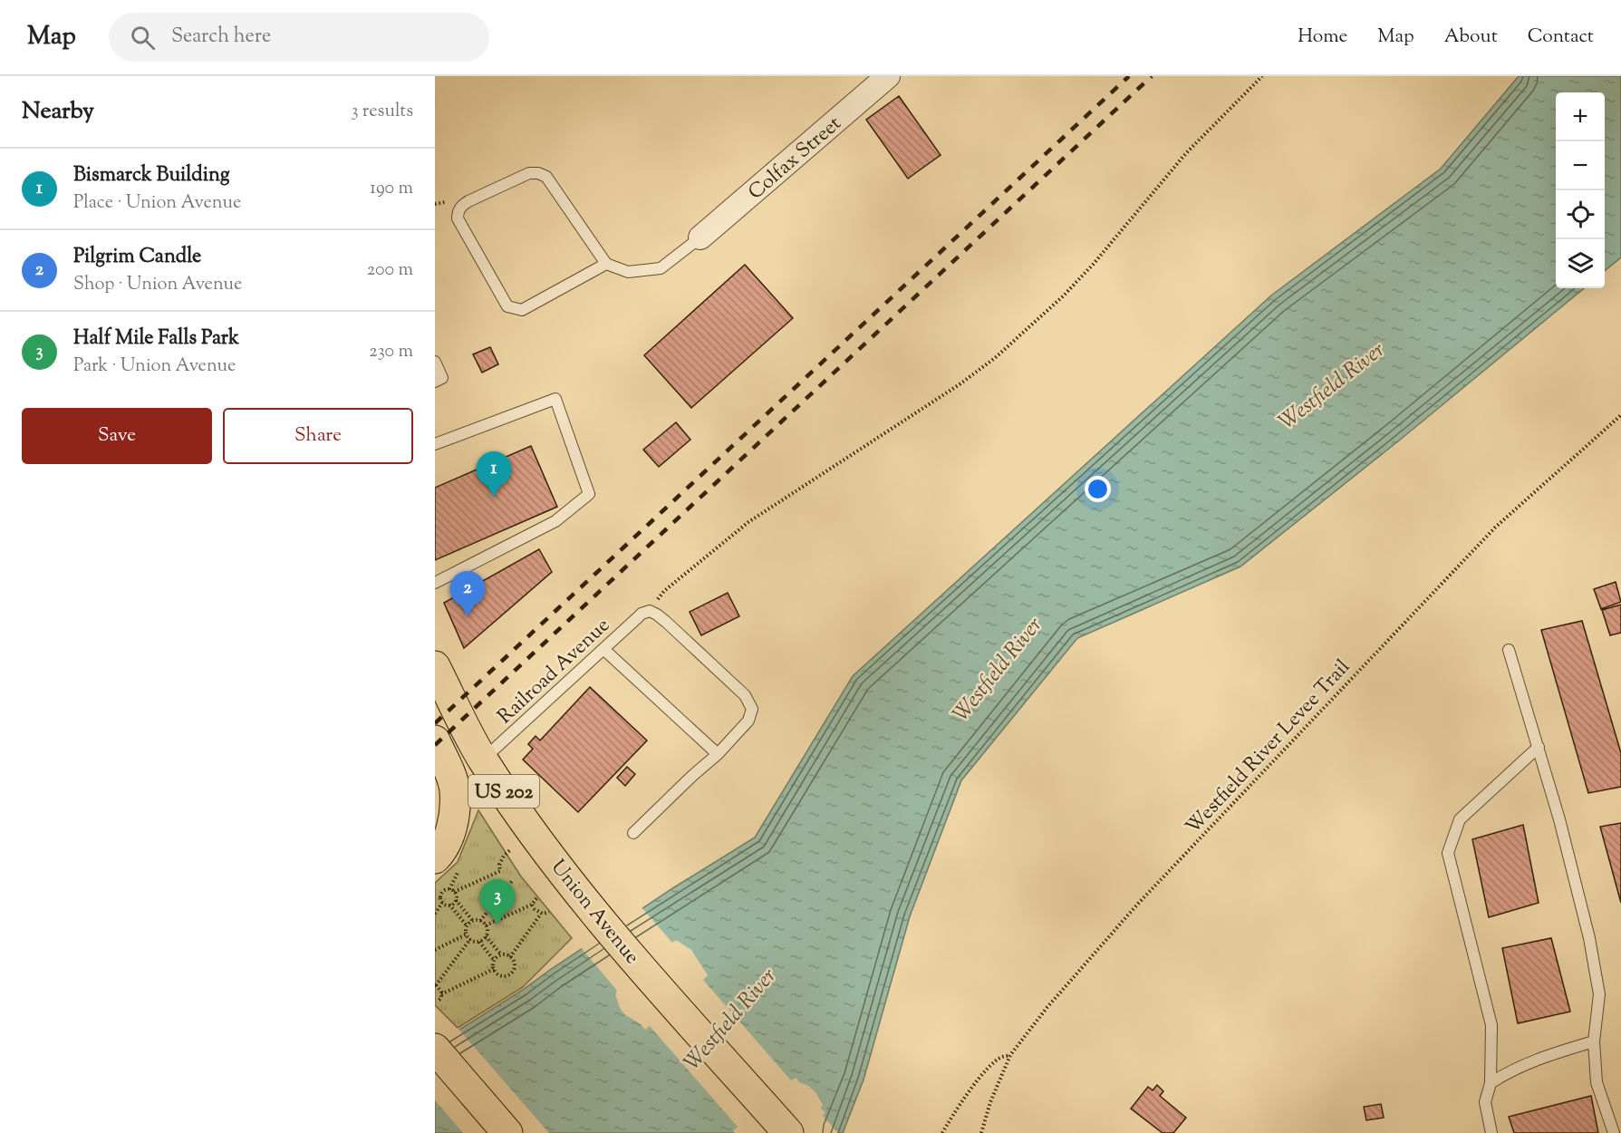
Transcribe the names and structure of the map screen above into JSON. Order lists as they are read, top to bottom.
{
  "streets": {
    "highway": ["US 202", "Union Avenue"],
    "street": ["Colfax Street"],
    "lane": ["Railroad Avenue"],
    "path": ["Westfield River Levee Trail"]
  },
  "crossings": [
    ["Railroad Avenue", "Union Avenue"]
  ],
  "water": ["Westfield River"],
  "page": {
    "header": "Map",
    "search": "Search here",
    "nav": [
      "Home",
      "Map",
      "About",
      "Contact"
    ],
    "heading": ["Nearby", "3 results"],
    "map_buttons": ["+", "−"],
    "list": [
      {
        "mark": "1",
        "name": "Bismarck Building",
        "note": "Place · Union Avenue",
        "value": "190 m"
      },
      {
        "mark": "2",
        "name": "Pilgrim Candle",
        "note": "Shop · Union Avenue",
        "value": "200 m"
      },
      {
        "mark": "3",
        "name": "Half Mile Falls Park",
        "note": "Park · Union Avenue",
        "value": "230 m"
      }
    ],
    "buttons": ["Save", "Share"],
    "pins": ["1", "2", "3"]
  }
}
